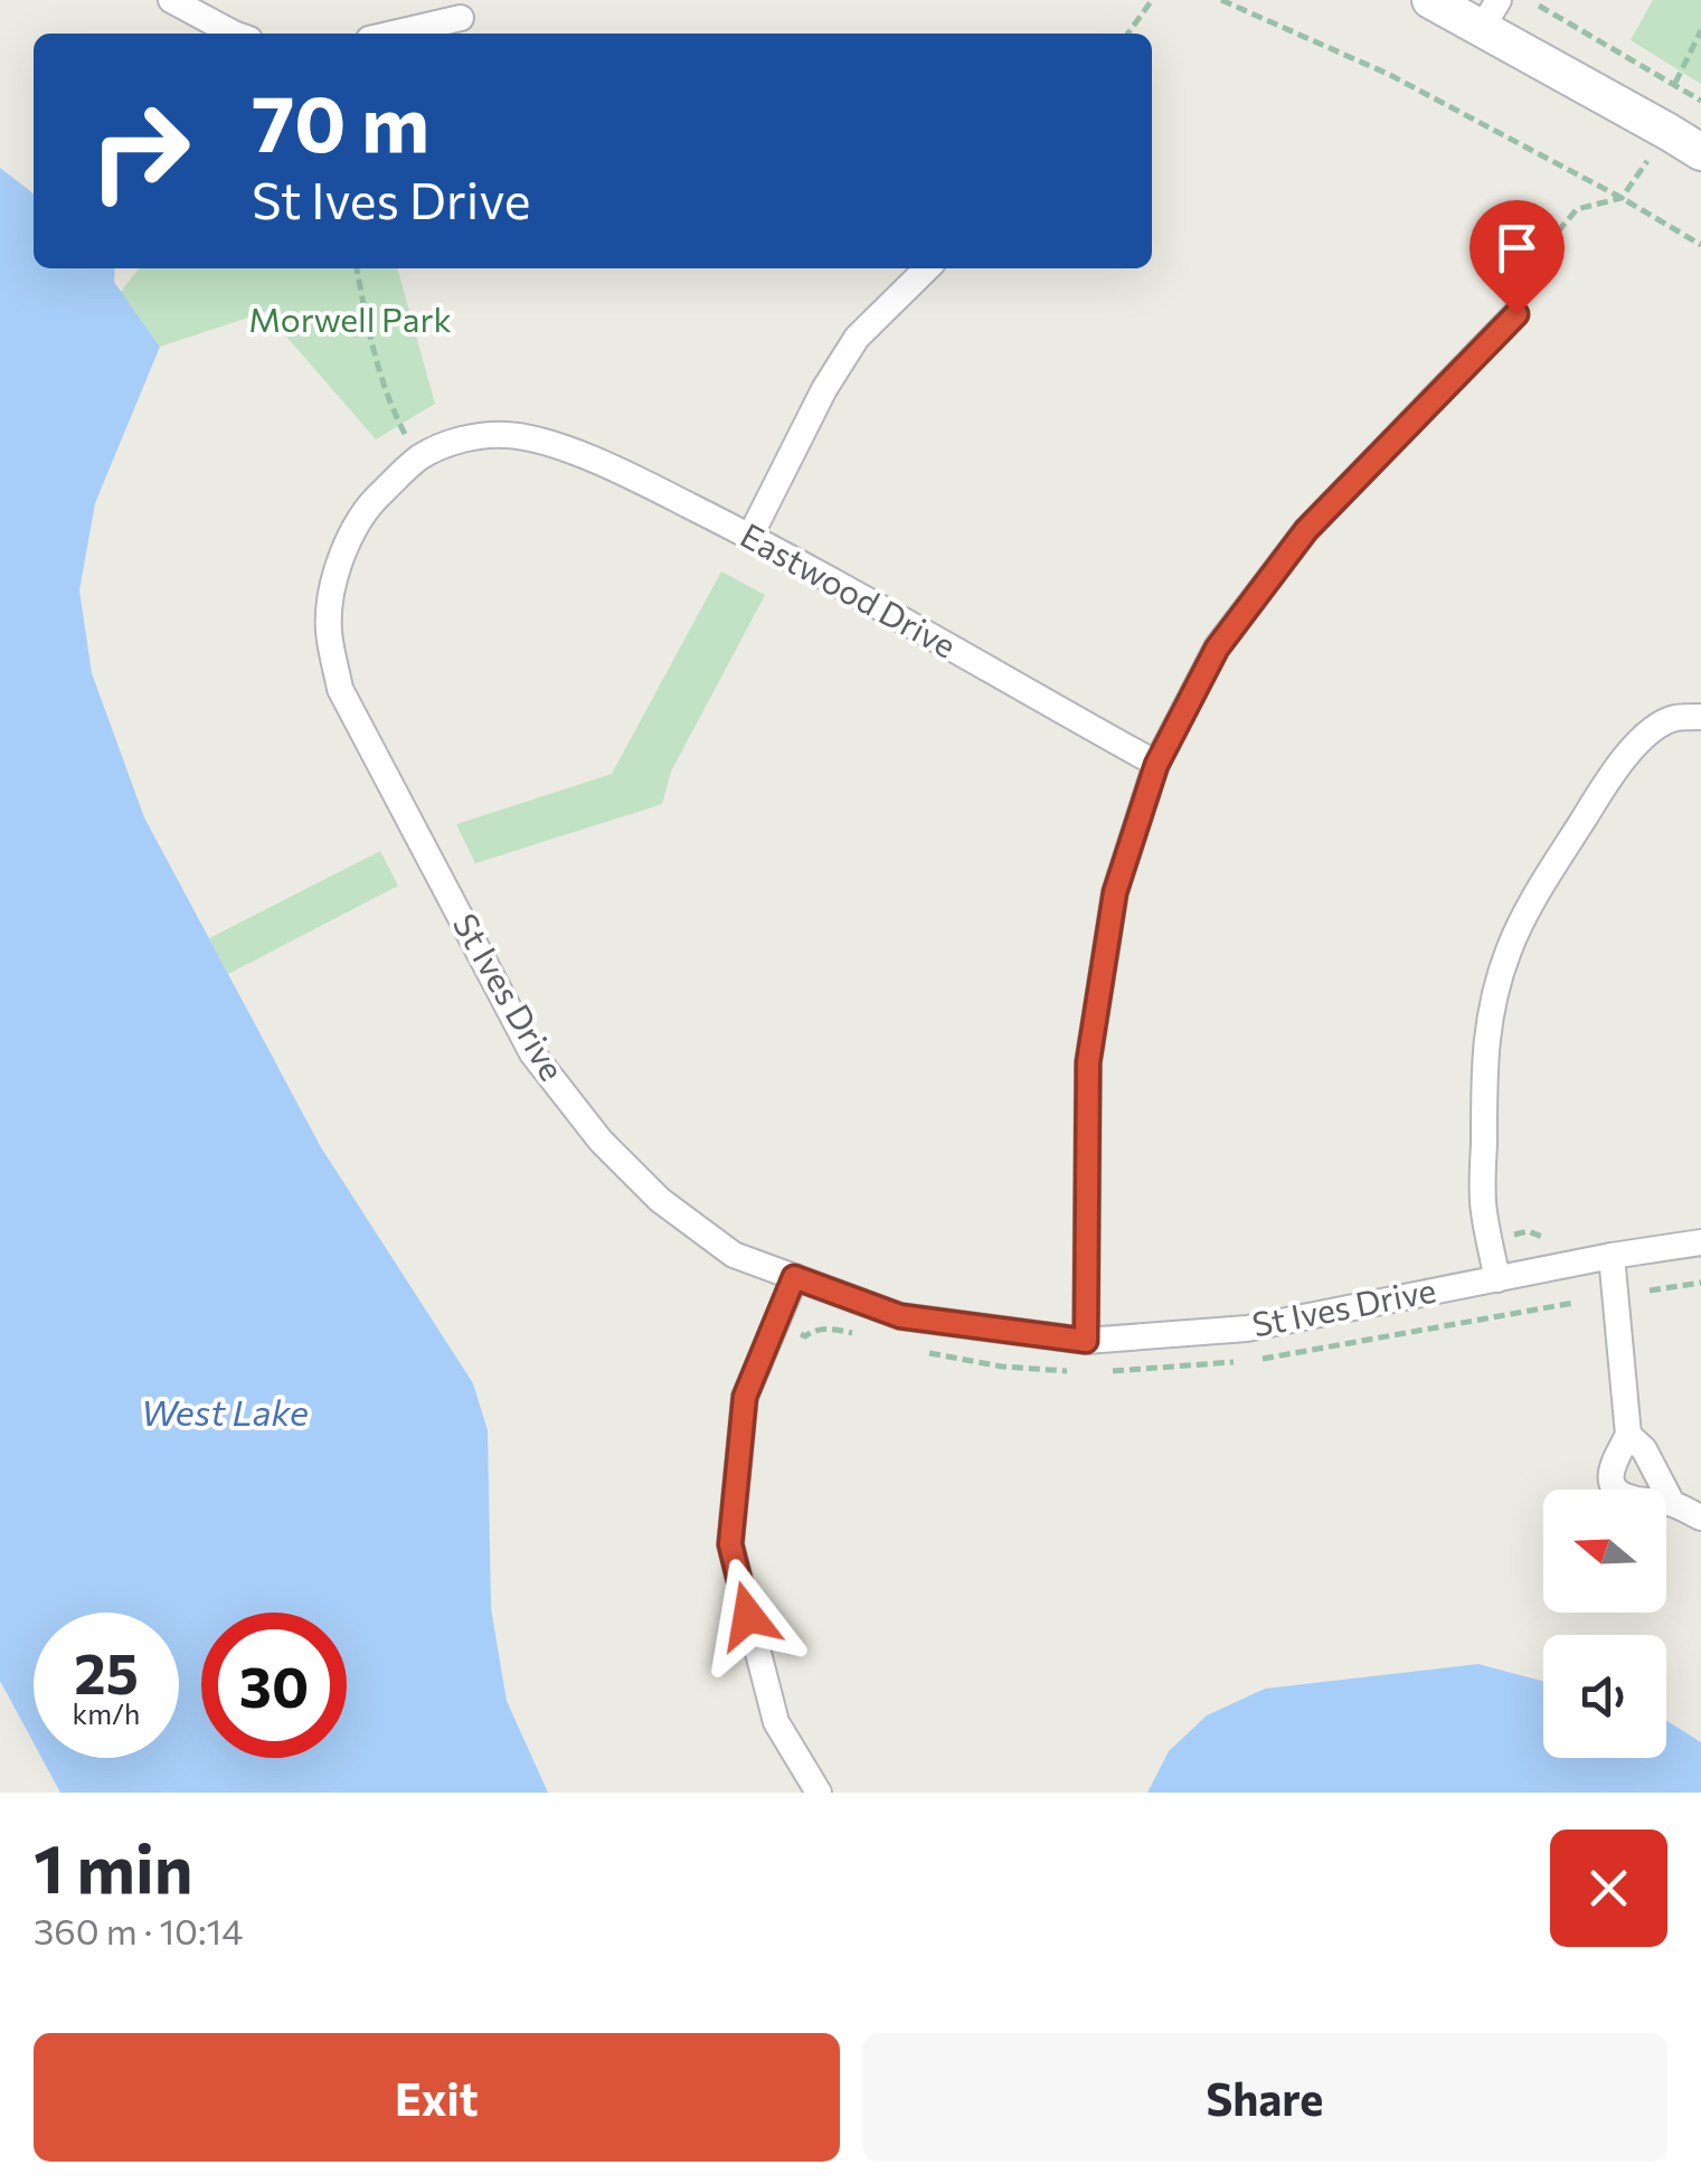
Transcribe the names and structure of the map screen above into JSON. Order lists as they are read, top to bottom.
{
  "streets": {
    "street": ["Eastwood Drive", "St Ives Drive"]
  },
  "crossings": [
    ["Eastwood Drive", "St Ives Drive"]
  ],
  "water": ["West Lake"],
  "parks": ["Morwell Park"],
  "north": "left",
  "page": {
    "turn": ["70 m", "St Ives Drive"],
    "speed": "25 km/h",
    "limit": "30",
    "heading": ["1 min", "360 m · 10:14"],
    "buttons": ["Exit", "Share"]
  }
}
